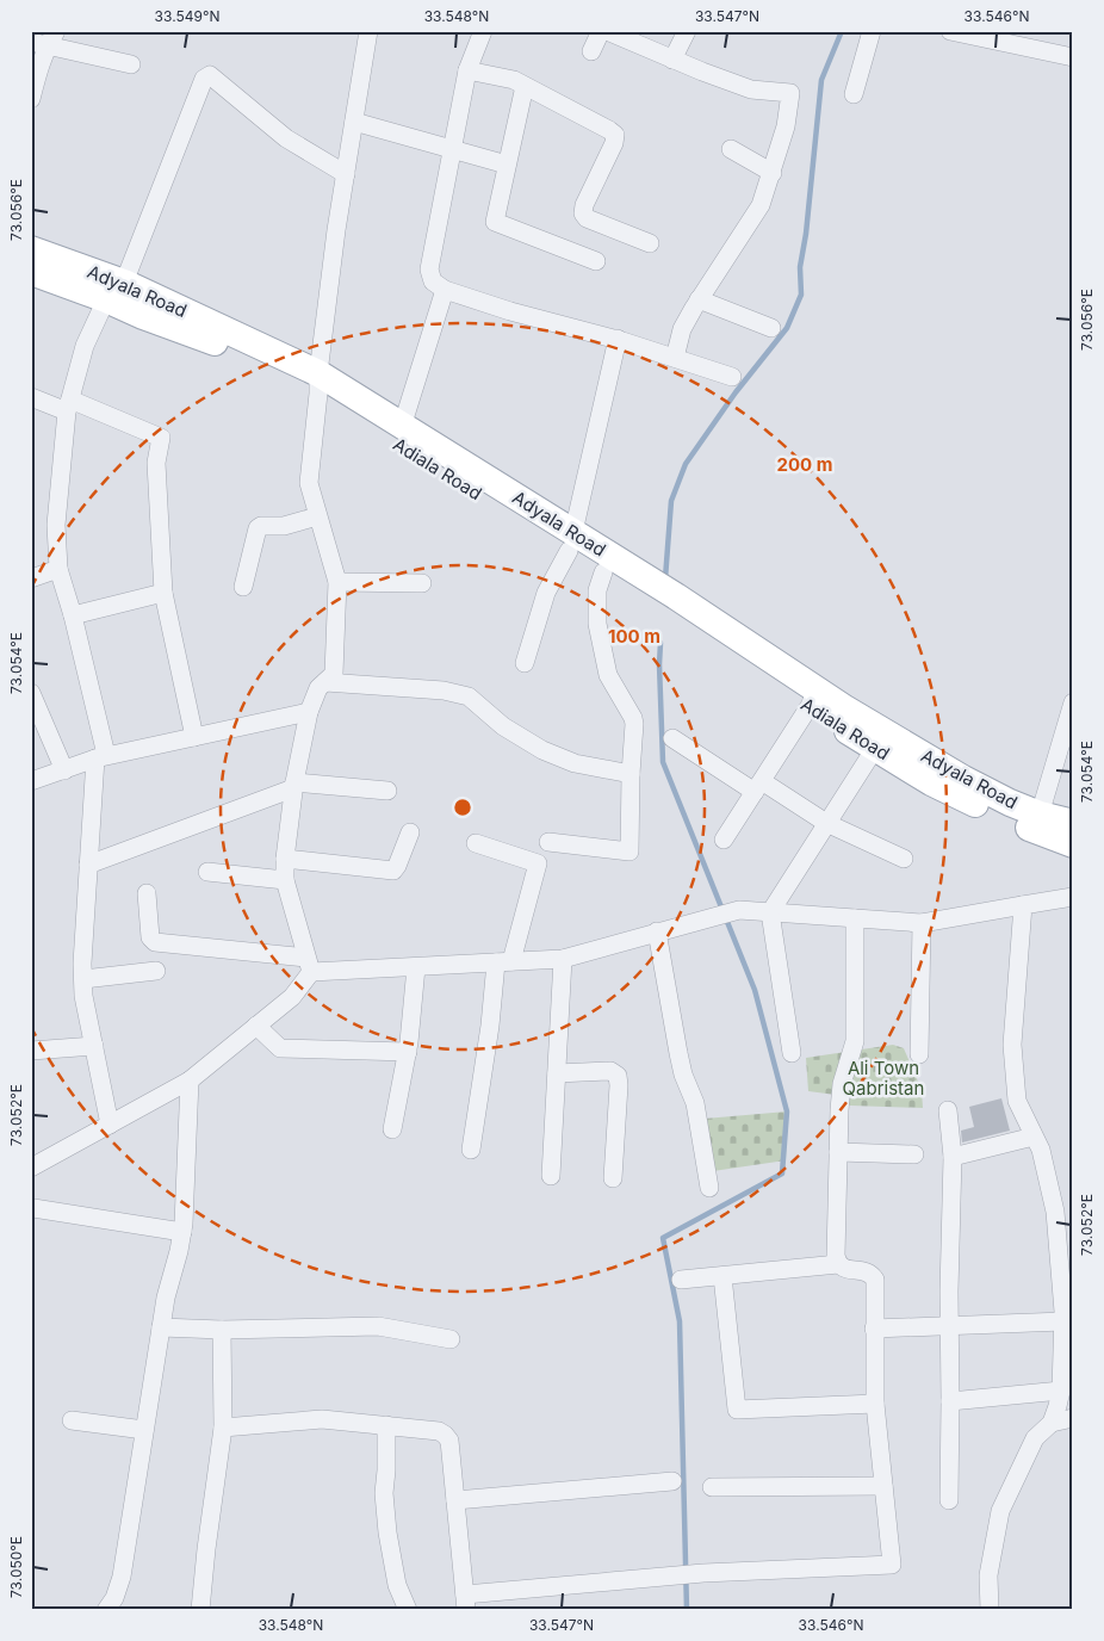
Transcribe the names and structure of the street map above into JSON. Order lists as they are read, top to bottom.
{
  "streets": {
    "main road": ["Adyala Road", "Adiala Road"]
  },
  "crossings": [
    ["Adyala Road", "Adiala Road"]
  ],
  "parks": ["Ali Town Qabristan"],
  "coordinates": [
    "33.549°N",
    "33.548°N",
    "33.547°N",
    "33.546°N",
    "73.056°E",
    "73.054°E",
    "73.052°E",
    "73.050°E"
  ],
  "rings": ["200 m", "100 m"]
}
